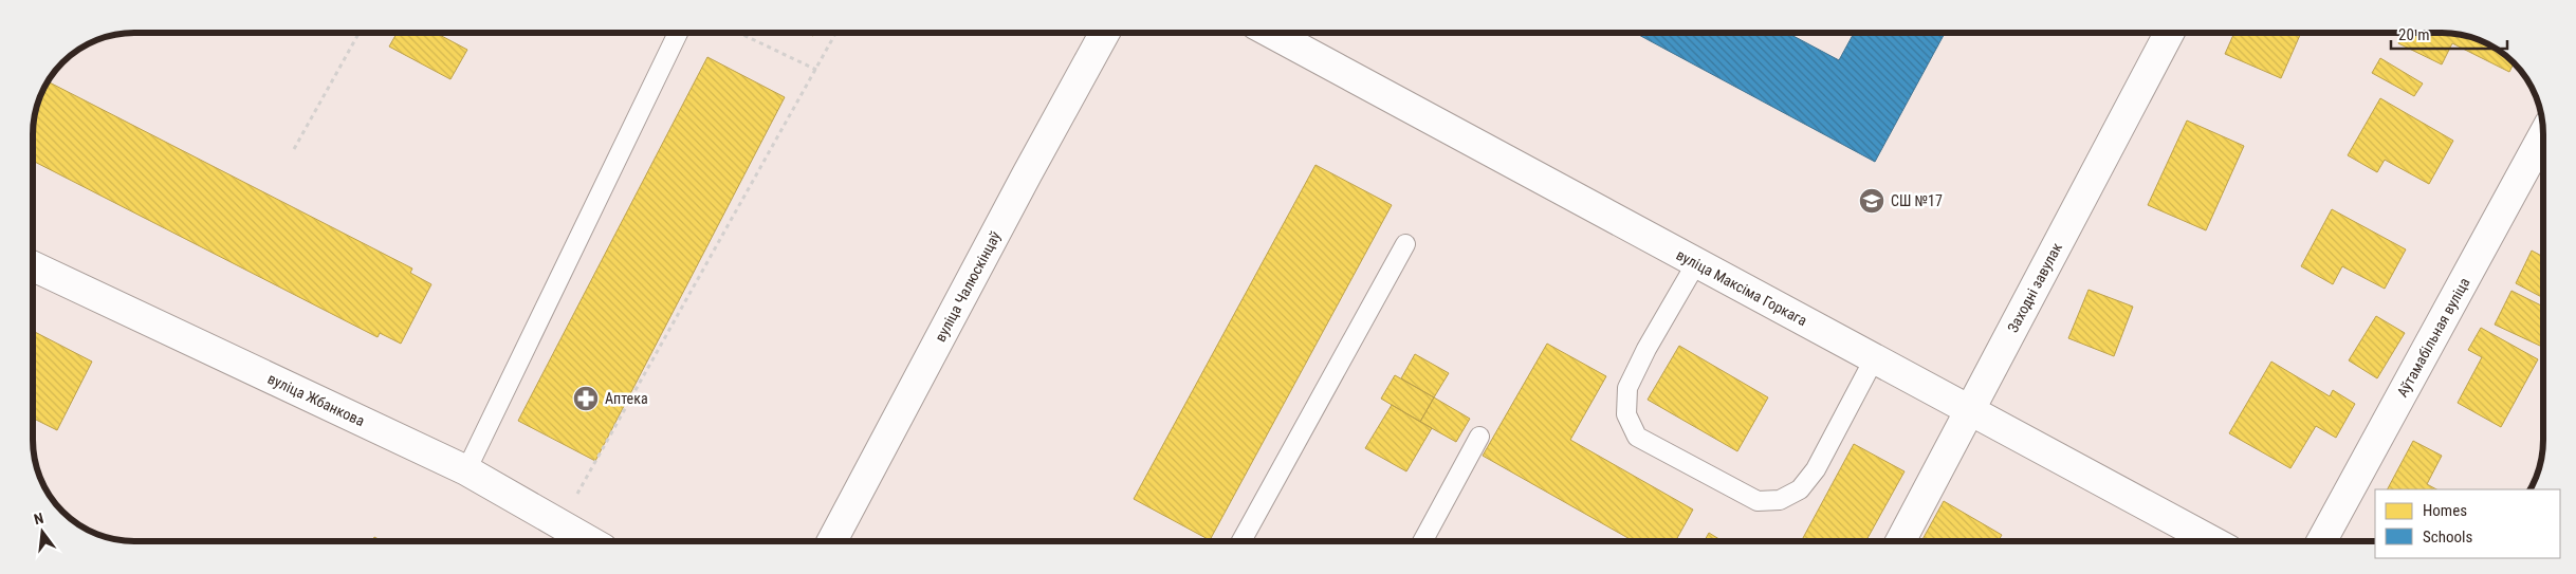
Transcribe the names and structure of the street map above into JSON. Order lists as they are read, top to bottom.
{
  "streets": {
    "street": [
      "вуліца Чалюскінцаў",
      "вуліца Максіма Горкага",
      "Заходні завулак",
      "Аўтамабільная вуліца",
      "вуліца Жбанкова"
    ]
  },
  "crossings": [
    ["вуліца Максіма Горкага", "Заходні завулак"]
  ],
  "places": {
    "school or university": ["СШ №17"],
    "pharmacy": ["Аптека"]
  },
  "legend": ["Homes", "Schools"],
  "scale_bar": "20 m",
  "north": "top"
}
